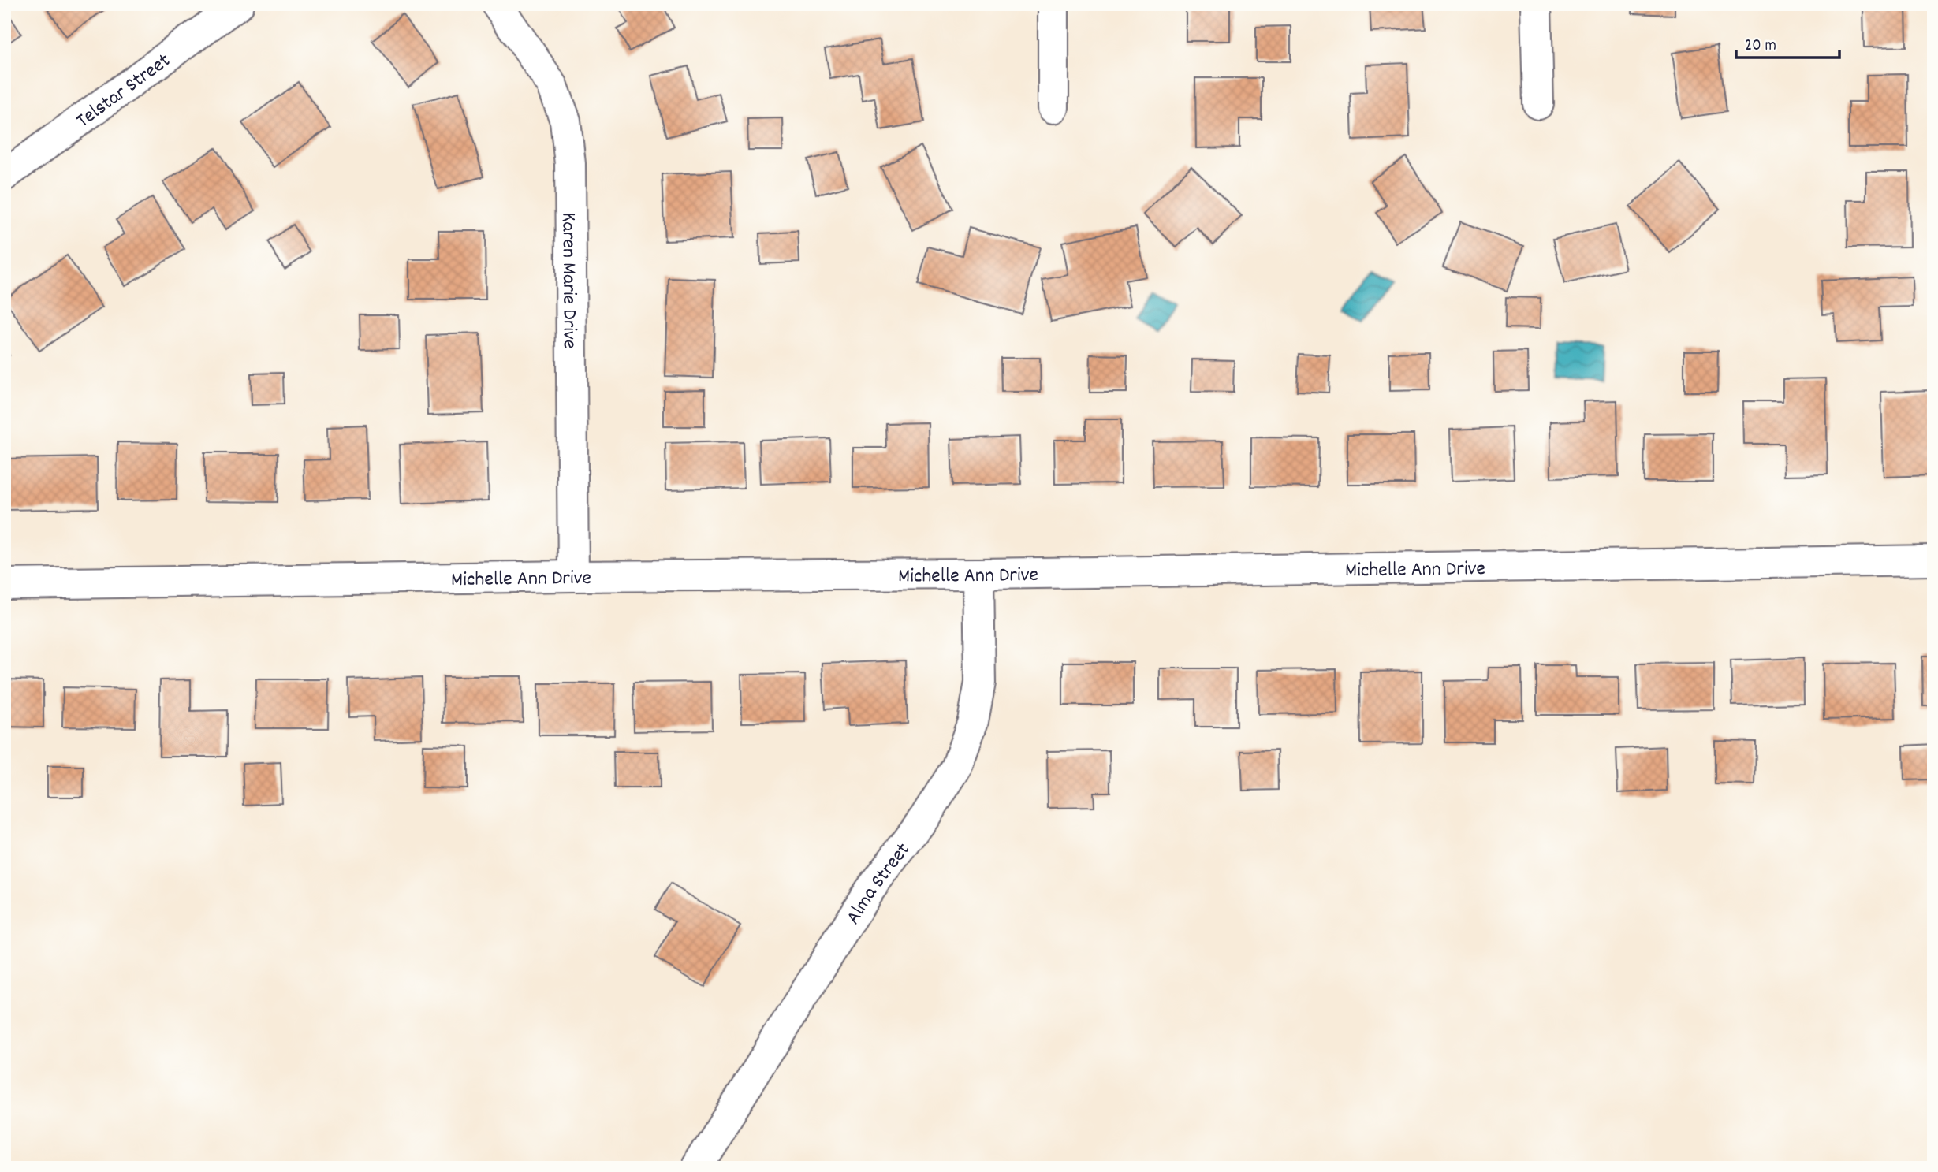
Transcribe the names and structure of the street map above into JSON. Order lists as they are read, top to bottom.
{
  "streets": {
    "street": [
      "Telstar Street",
      "Karen Marie Drive",
      "Michelle Ann Drive",
      "Alma Street"
    ]
  },
  "crossings": [
    ["Karen Marie Drive", "Michelle Ann Drive"],
    ["Michelle Ann Drive", "Alma Street"]
  ],
  "scale_bar": "20 m"
}
